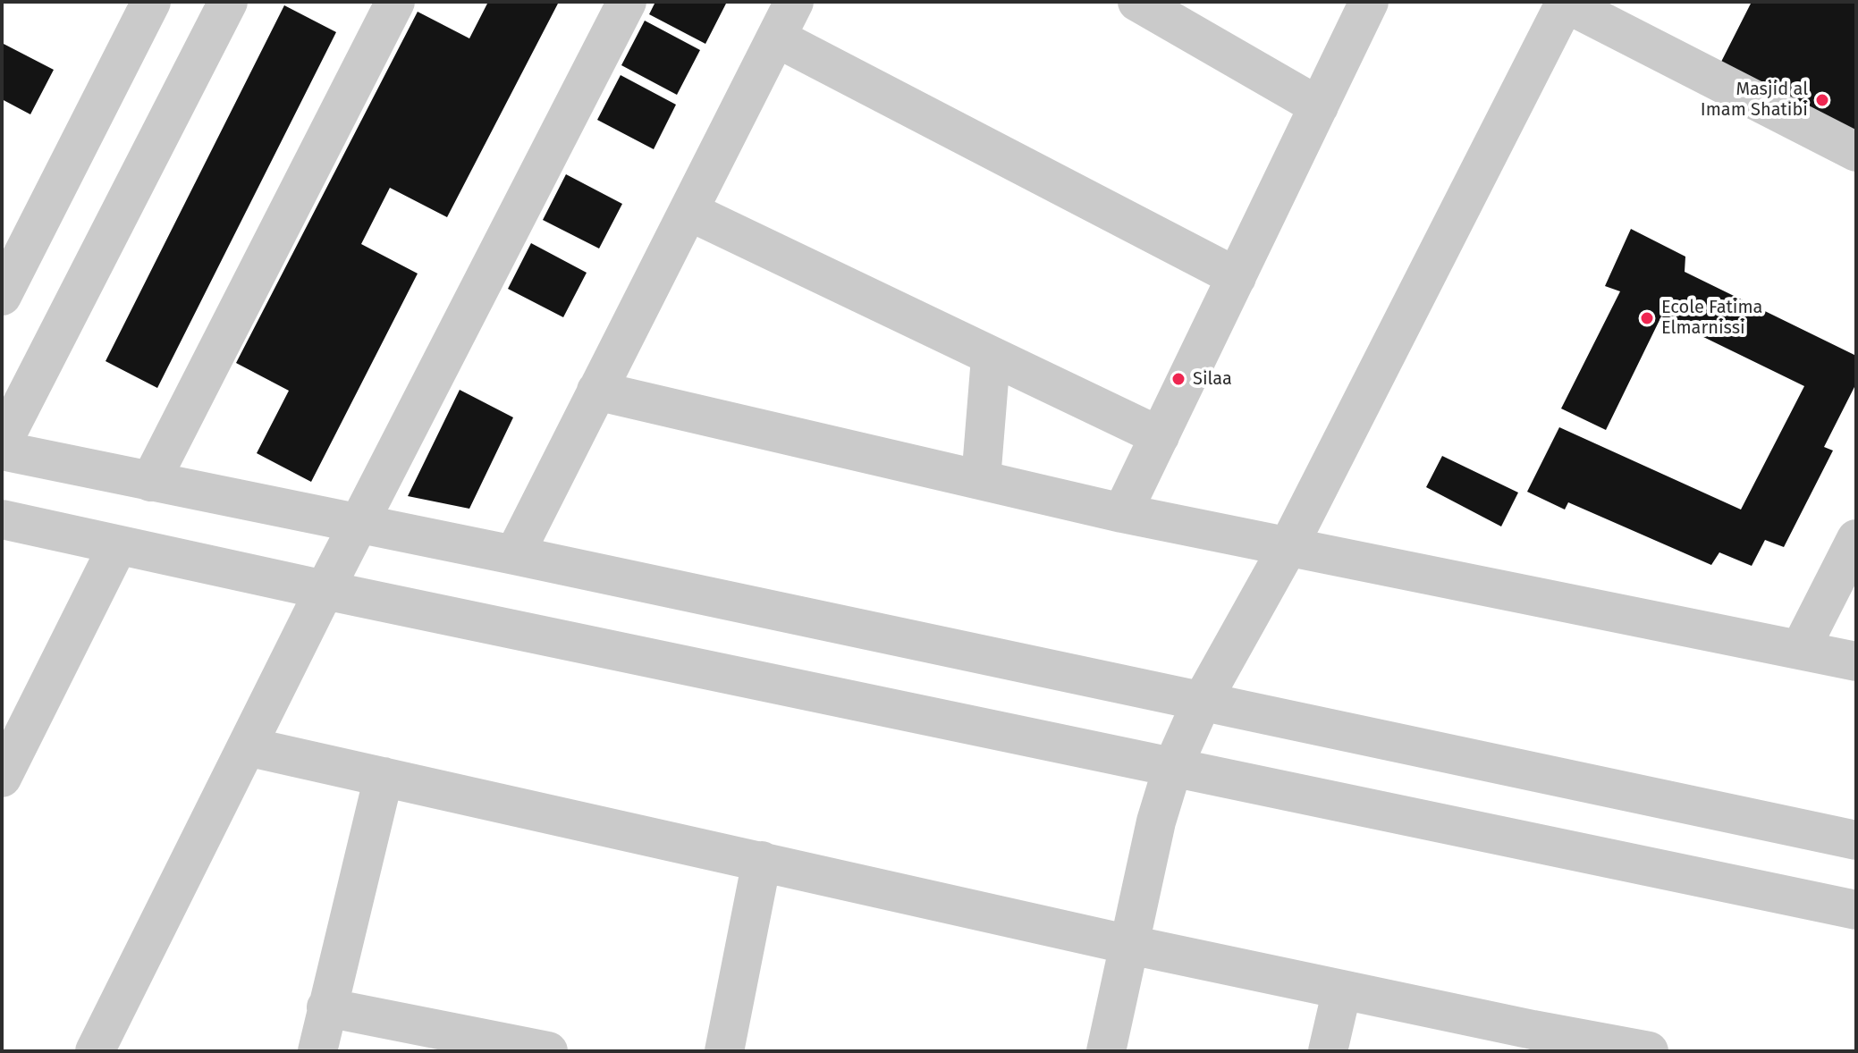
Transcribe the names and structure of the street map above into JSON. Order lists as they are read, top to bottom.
{
  "places": ["Masjid al Imam Shatibi", "Ecole Fatima Elmarnissi", "Silaa"]
}
